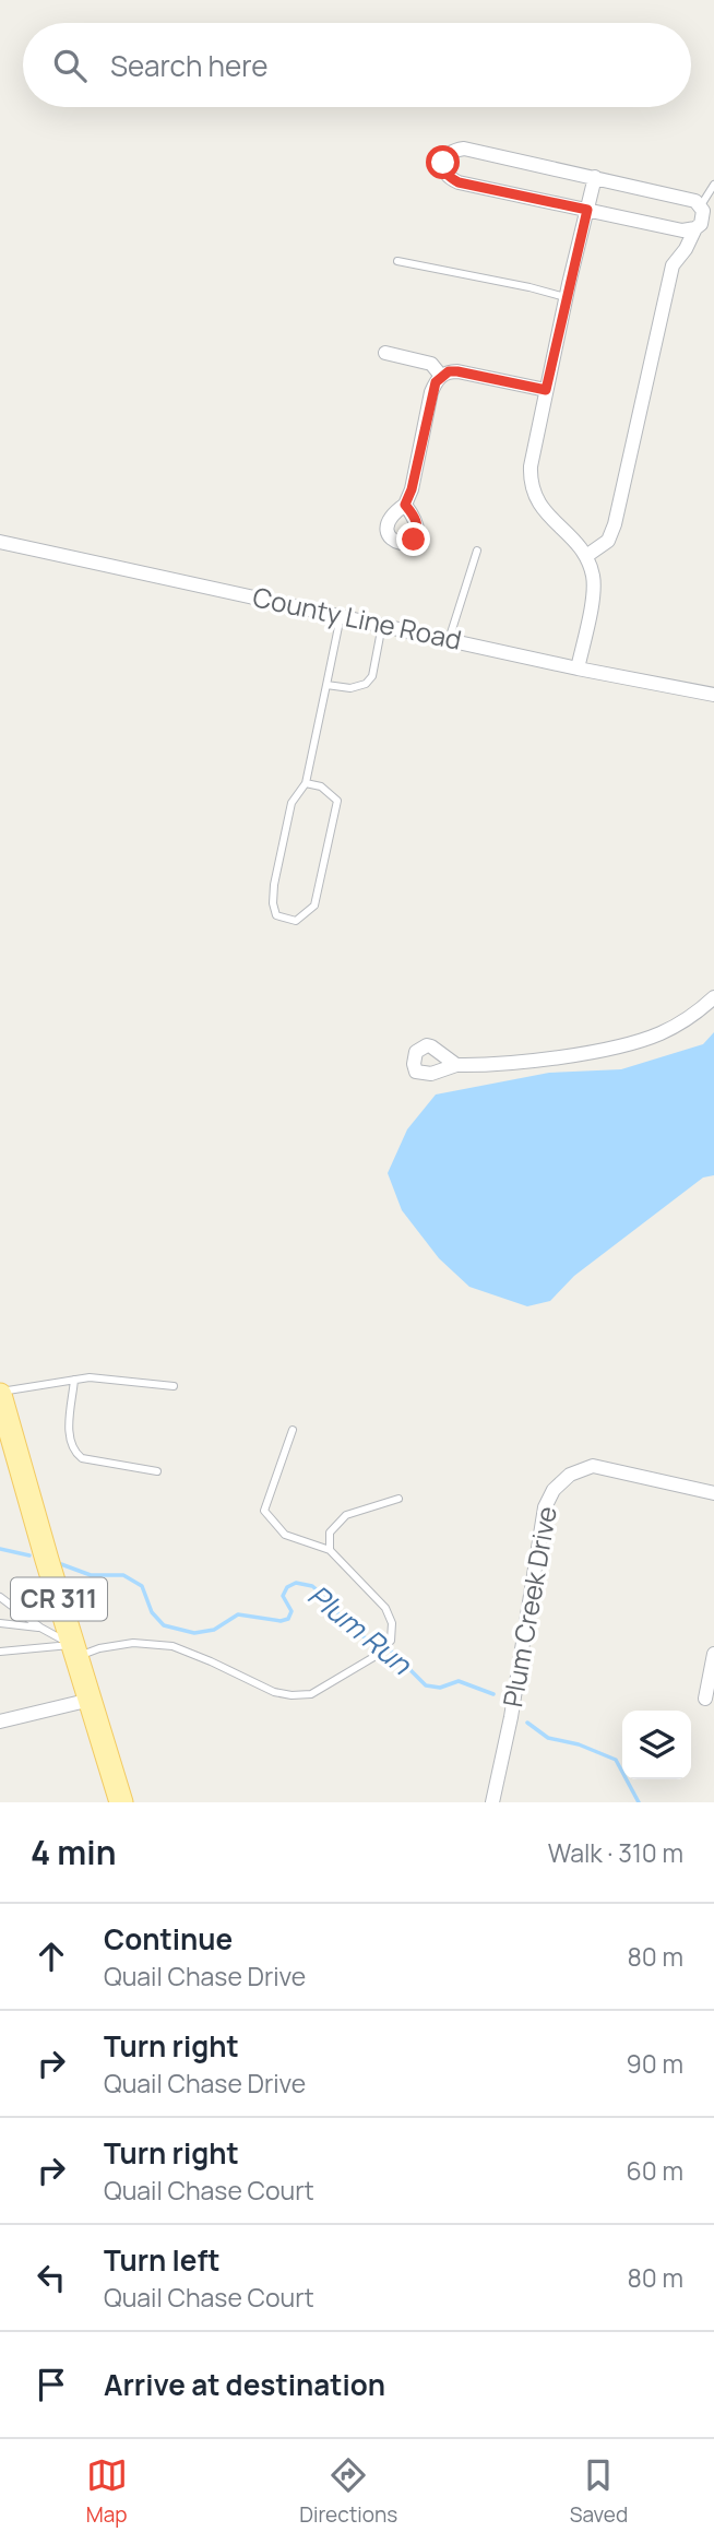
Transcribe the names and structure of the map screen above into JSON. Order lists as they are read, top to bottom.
{
  "streets": {
    "main road": ["CR 311"],
    "street": ["County Line Road", "Plum Creek Drive"]
  },
  "water": ["Plum Run"],
  "page": {
    "search": "Search here",
    "heading": ["4 min", "Walk · 310 m"],
    "list": [
      ["Continue", "Quail Chase Drive", "80 m"],
      ["Turn right", "Quail Chase Drive", "90 m"],
      ["Turn right", "Quail Chase Court", "60 m"],
      ["Turn left", "Quail Chase Court", "80 m"],
      "Arrive at destination"
    ],
    "nav": ["Map", "Directions", "Saved"]
  }
}
